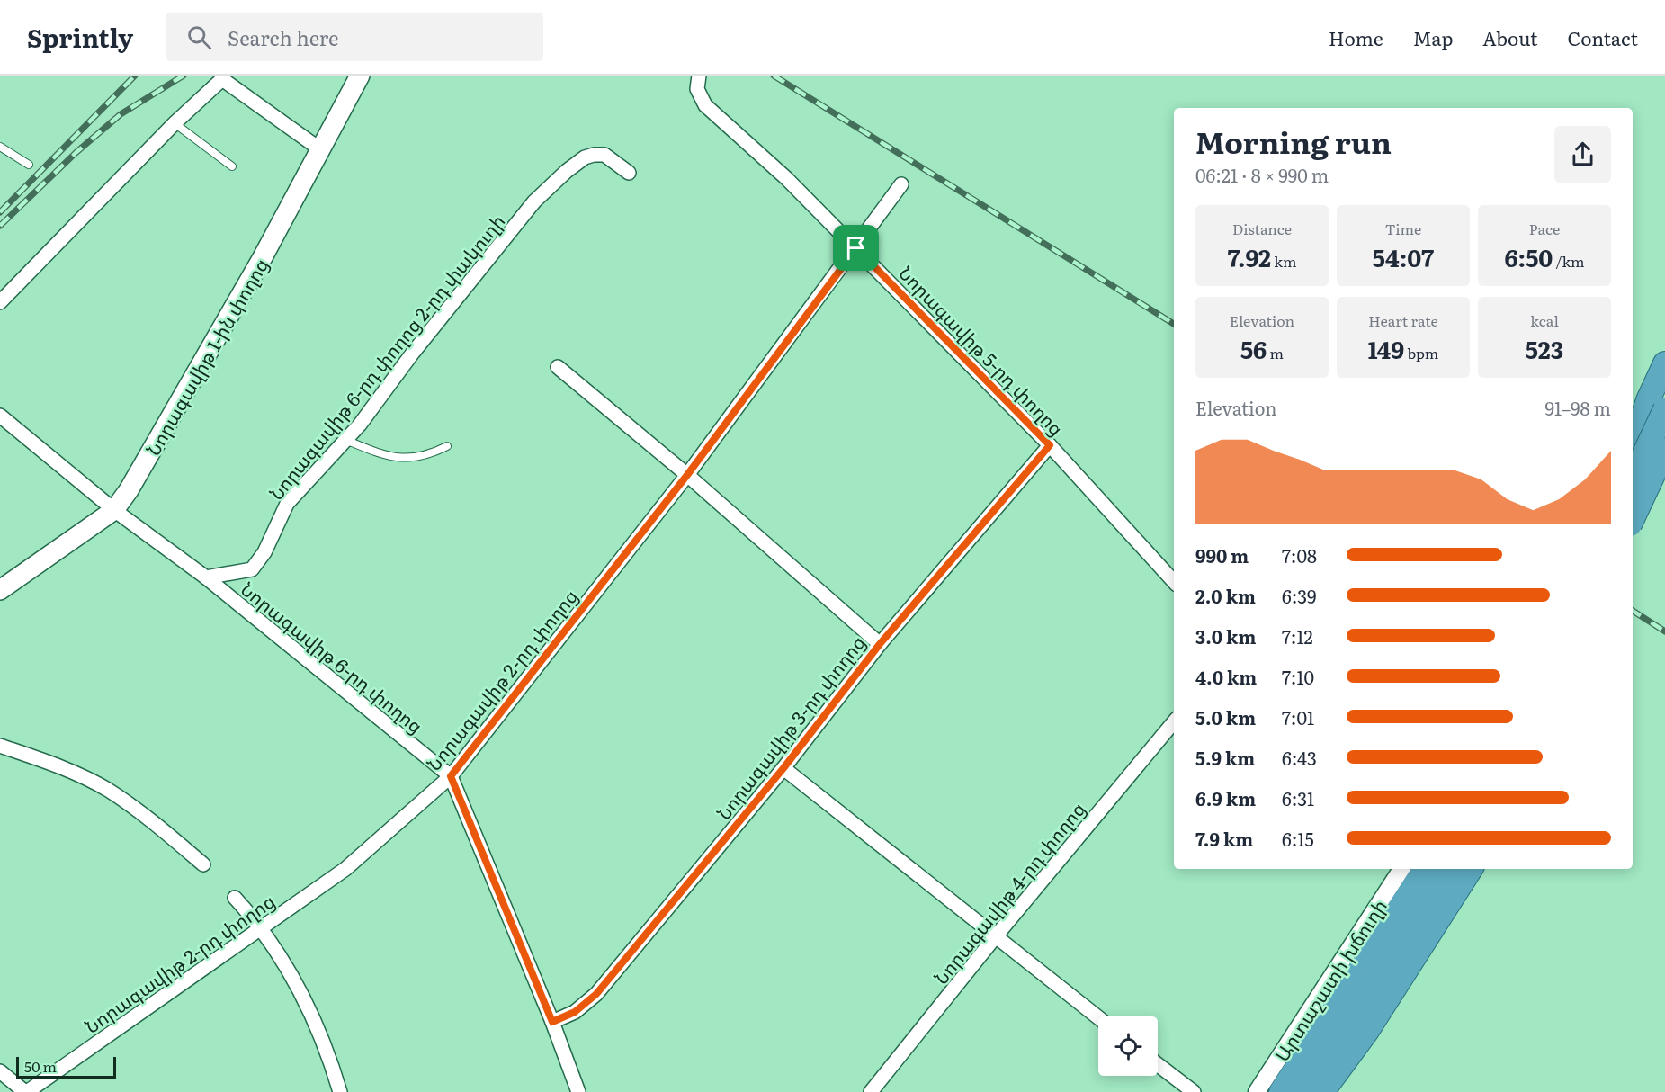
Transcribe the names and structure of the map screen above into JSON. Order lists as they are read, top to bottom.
{
  "streets": {
    "highway": ["Արտաշատի խճուղի"],
    "main road": ["Նորագավիթ 1-ին փողոց"],
    "street": [
      "Նորագավիթ 5-րդ փողոց",
      "Նորագավիթ 6-րդ փողոց 2-րդ փակուղի",
      "Նորագավիթ 6-րդ փողոց",
      "Նորագավիթ 2-րդ փողոց",
      "Նորագավիթ 3-րդ փողոց",
      "Նորագավիթ 4-րդ փողոց"
    ]
  },
  "crossings": [
    ["Նորագավիթ 5-րդ փողոց", "Նորագավիթ 2-րդ փողոց"],
    ["Նորագավիթ 5-րդ փողոց", "Նորագավիթ 3-րդ փողոց"],
    ["Նորագավիթ 1-ին փողոց", "Նորագավիթ 6-րդ փողոց"],
    ["Նորագավիթ 6-րդ փողոց 2-րդ փակուղի", "Նորագավիթ 6-րդ փողոց"],
    ["Նորագավիթ 6-րդ փողոց", "Նորագավիթ 2-րդ փողոց"],
    ["Նորագավիթ 6-րդ փողոց", "Նորագավիթ 3-րդ փողոց"]
  ],
  "scale_bar": "50 m",
  "page": {
    "header": "Sprintly",
    "search": "Search here",
    "nav": [
      "Home",
      "Map",
      "About",
      "Contact"
    ],
    "heading": ["Morning run", "06:21 · 8 × 990 m"],
    "stats": [
      ["Distance", "7.92 km"],
      ["Time", "54:07"],
      ["Pace", "6:50 /km"],
      ["Elevation", "56 m"],
      ["Heart rate", "149 bpm"],
      ["kcal", "523"]
    ],
    "chart": ["Elevation", "91–98 m"],
    "list": [
      {
        "name": "990 m",
        "note": "7:08"
      },
      {
        "name": "2.0 km",
        "note": "6:39"
      },
      {
        "name": "3.0 km",
        "note": "7:12"
      },
      {
        "name": "4.0 km",
        "note": "7:10"
      },
      {
        "name": "5.0 km",
        "note": "7:01"
      },
      {
        "name": "5.9 km",
        "note": "6:43"
      },
      {
        "name": "6.9 km",
        "note": "6:31"
      },
      {
        "name": "7.9 km",
        "note": "6:15"
      }
    ],
    "scale": "50 m"
  }
}
